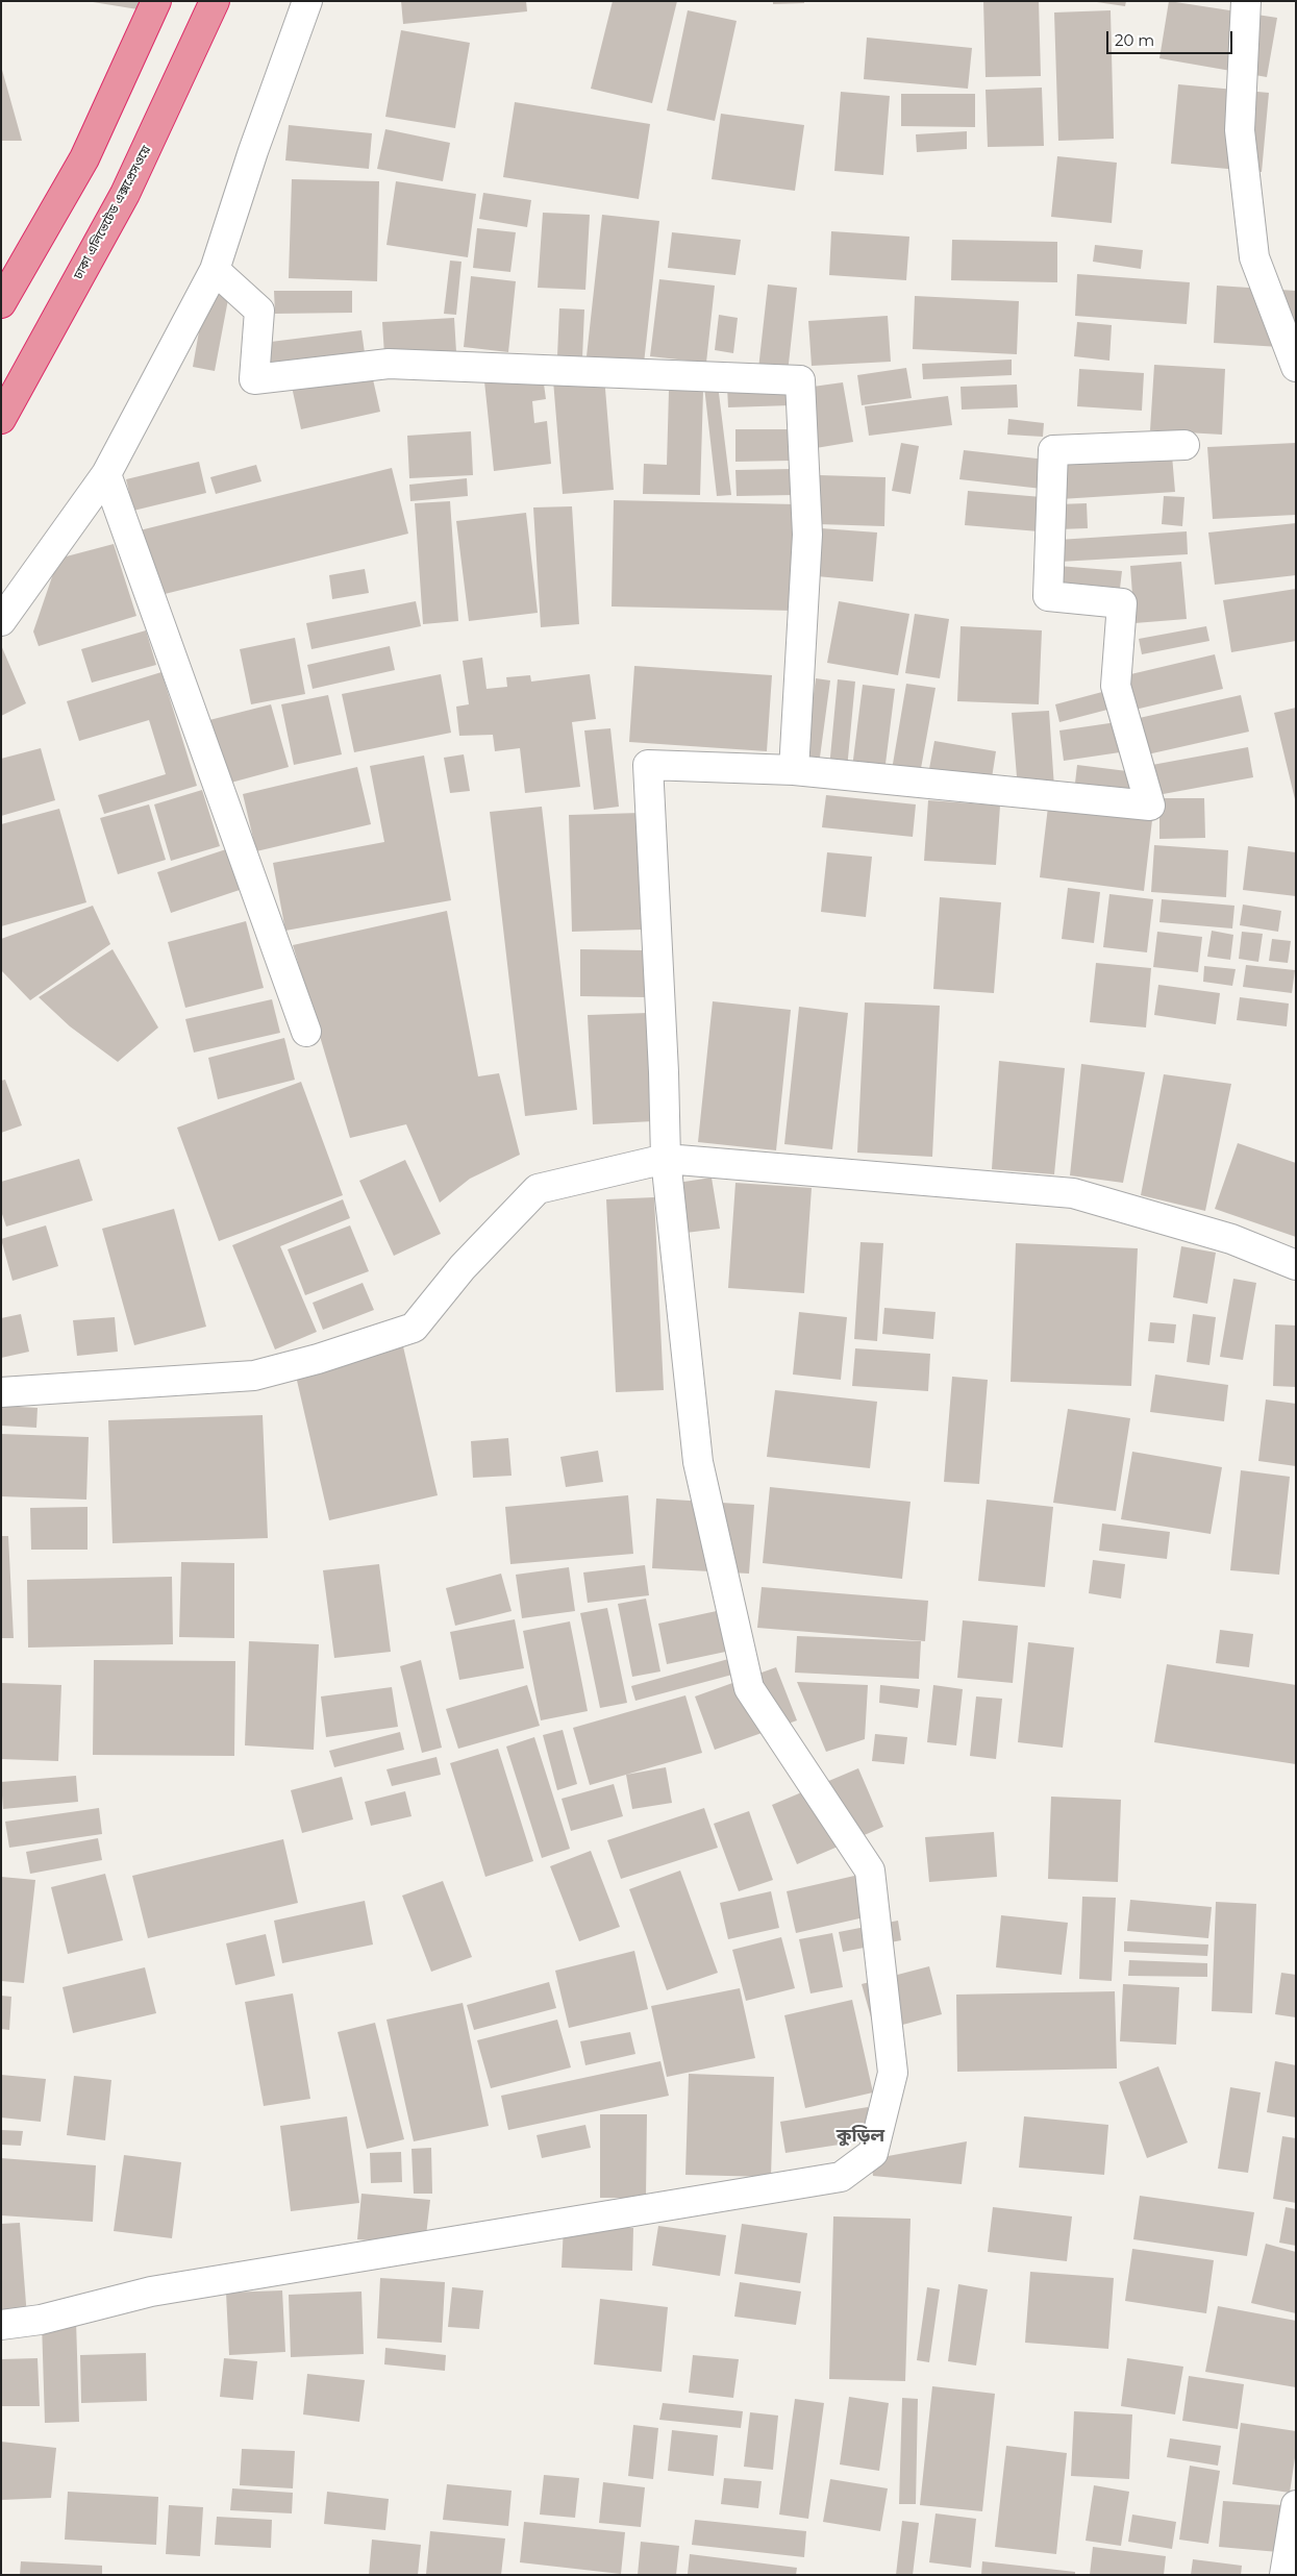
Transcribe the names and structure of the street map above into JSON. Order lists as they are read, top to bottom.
{
  "streets": {
    "highway": ["ঢাকা এলিভেটেড এক্সপ্রেসওয়ে"]
  },
  "districts": ["কুড়িল"],
  "scale_bar": "20 m"
}
